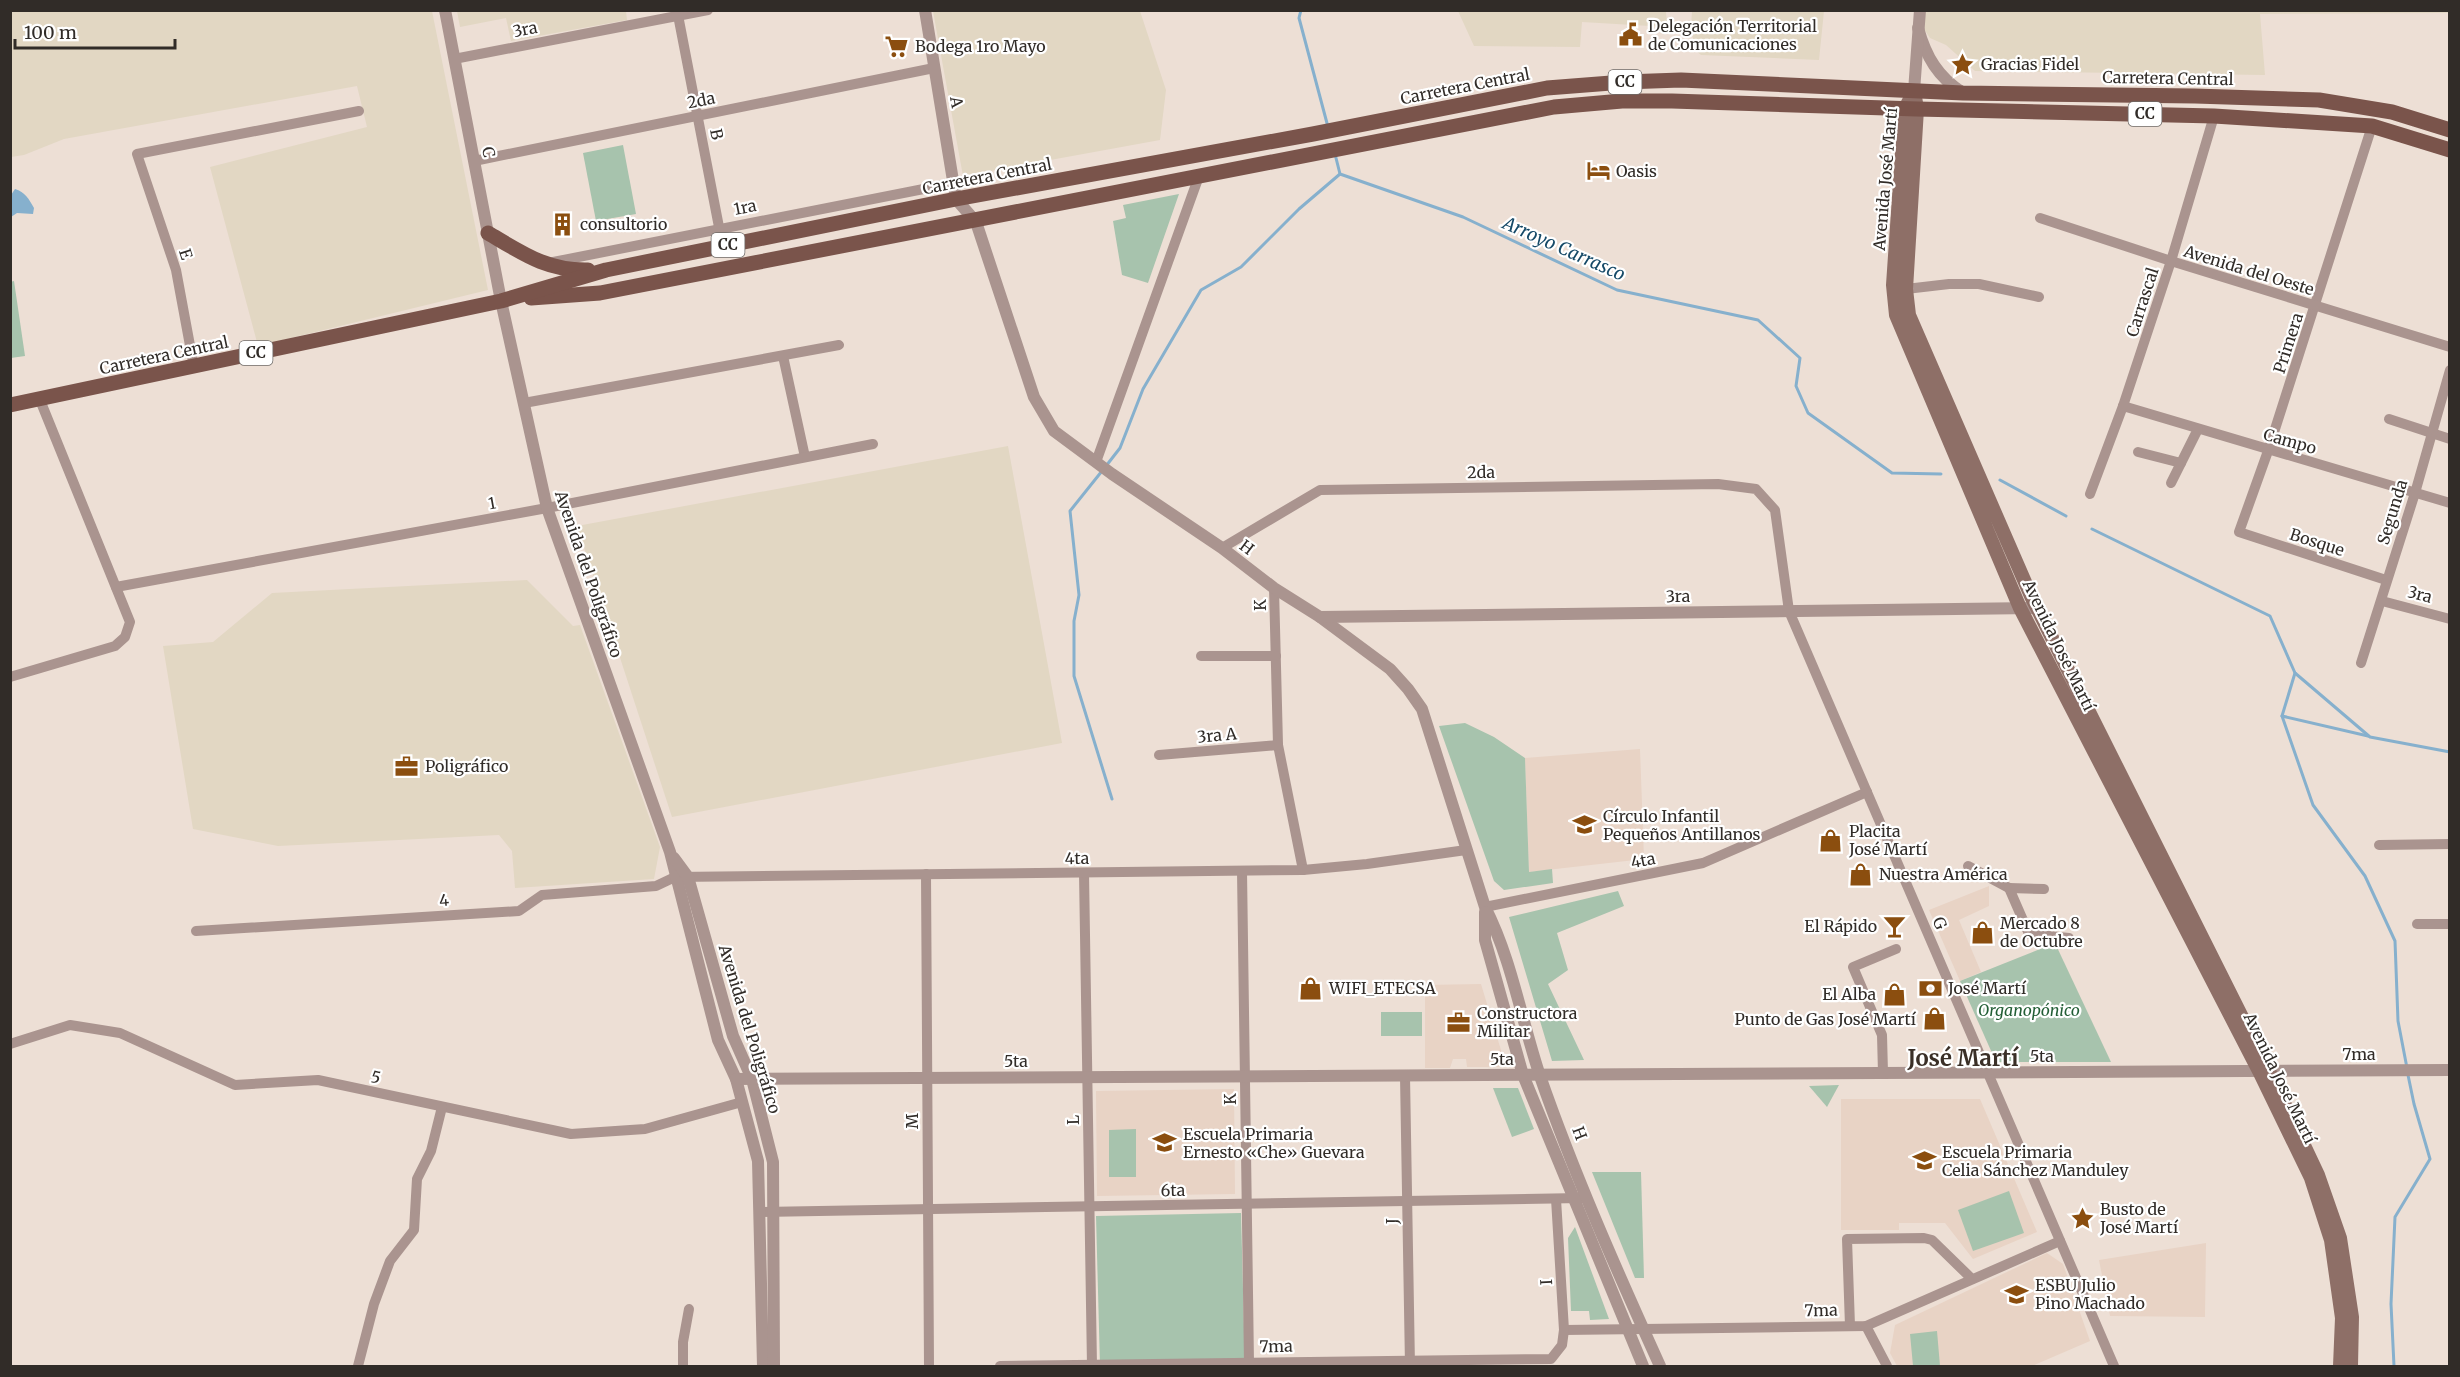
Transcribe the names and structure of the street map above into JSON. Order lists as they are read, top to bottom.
{
  "streets": {
    "main road": ["Carretera Central", "CC", "Avenida José Martí"],
    "street": [
      "3ra",
      "2da",
      "A",
      "B",
      "C",
      "1ra",
      "E",
      "Avenida del Oeste",
      "Carrascal",
      "Primera",
      "Campo",
      "1",
      "Segunda",
      "Bosque",
      "H",
      "Avenida del Poligráfico",
      "K",
      "3ra A",
      "4ta",
      "4",
      "G",
      "7ma",
      "5ta",
      "5",
      "L",
      "M",
      "6ta",
      "J",
      "I"
    ]
  },
  "crossings": [
    ["3ra", "B"],
    ["3ra", "C"],
    ["3ra", "Avenida José Martí"],
    ["3ra", "Segunda"],
    ["3ra", "H"],
    ["3ra", "G"],
    ["Carretera Central", "A"],
    ["Carretera Central", "C"],
    ["Carretera Central", "Avenida José Martí"],
    ["Carretera Central", "E"],
    ["Carretera Central", "Carrascal"],
    ["Carretera Central", "Primera"],
    ["Carretera Central", "H"],
    ["Carretera Central", "Avenida del Poligráfico"],
    ["2da", "A"],
    ["2da", "B"],
    ["2da", "C"],
    ["2da", "H"],
    ["2da", "G"],
    ["A", "1ra"],
    ["B", "1ra"],
    ["C", "Avenida del Poligráfico"],
    ["Avenida José Martí", "7ma"],
    ["Avenida José Martí", "5ta"],
    ["Avenida del Oeste", "Carrascal"],
    ["Avenida del Oeste", "Primera"],
    ["Carrascal", "Campo"],
    ["Primera", "Campo"],
    ["Primera", "Bosque"],
    ["Campo", "Segunda"],
    ["1", "Avenida del Poligráfico"],
    ["Segunda", "Bosque"],
    ["H", "K"],
    ["H", "4ta"],
    ["H", "7ma"],
    ["H", "5ta"],
    ["H", "6ta"],
    ["Avenida del Poligráfico", "4ta"],
    ["Avenida del Poligráfico", "4"],
    ["Avenida del Poligráfico", "5ta"],
    ["Avenida del Poligráfico", "5"],
    ["Avenida del Poligráfico", "6ta"],
    ["K", "3ra A"],
    ["K", "4ta"],
    ["K", "7ma"],
    ["K", "5ta"],
    ["K", "6ta"],
    ["4ta", "4"],
    ["4ta", "G"],
    ["4ta", "L"],
    ["4ta", "M"],
    ["G", "7ma"],
    ["G", "5ta"],
    ["7ma", "5ta"],
    ["7ma", "L"],
    ["7ma", "J"],
    ["7ma", "I"],
    ["5ta", "L"],
    ["5ta", "M"],
    ["5ta", "J"],
    ["L", "6ta"],
    ["M", "6ta"],
    ["6ta", "J"],
    ["6ta", "I"]
  ],
  "districts": ["José Martí"],
  "water": ["Arroyo Carrasco"],
  "parks": ["Organopónico"],
  "places": {
    "public building": ["Delegación Territorial de Comunicaciones"],
    "supermarket": ["Bodega 1ro Mayo"],
    "place": ["Gracias Fidel", "Busto de José Martí"],
    "hotel": ["Oasis"],
    "building": ["consultorio"],
    "office": ["Poligráfico", "Constructora Militar"],
    "school or university": [
      "Círculo Infantil Pequeños Antillanos",
      "Escuela Primaria Ernesto «Che» Guevara",
      "Escuela Primaria Celia Sánchez Manduley",
      "ESBU Julio Pino Machado"
    ],
    "shop": [
      "Placita José Martí",
      "Nuestra América",
      "Mercado 8 de Octubre",
      "WIFI_ETECSA",
      "El Alba",
      "Punto de Gas José Martí"
    ],
    "bar": ["El Rápido"],
    "bank": ["José Martí"]
  },
  "scale_bar": "100 m"
}
